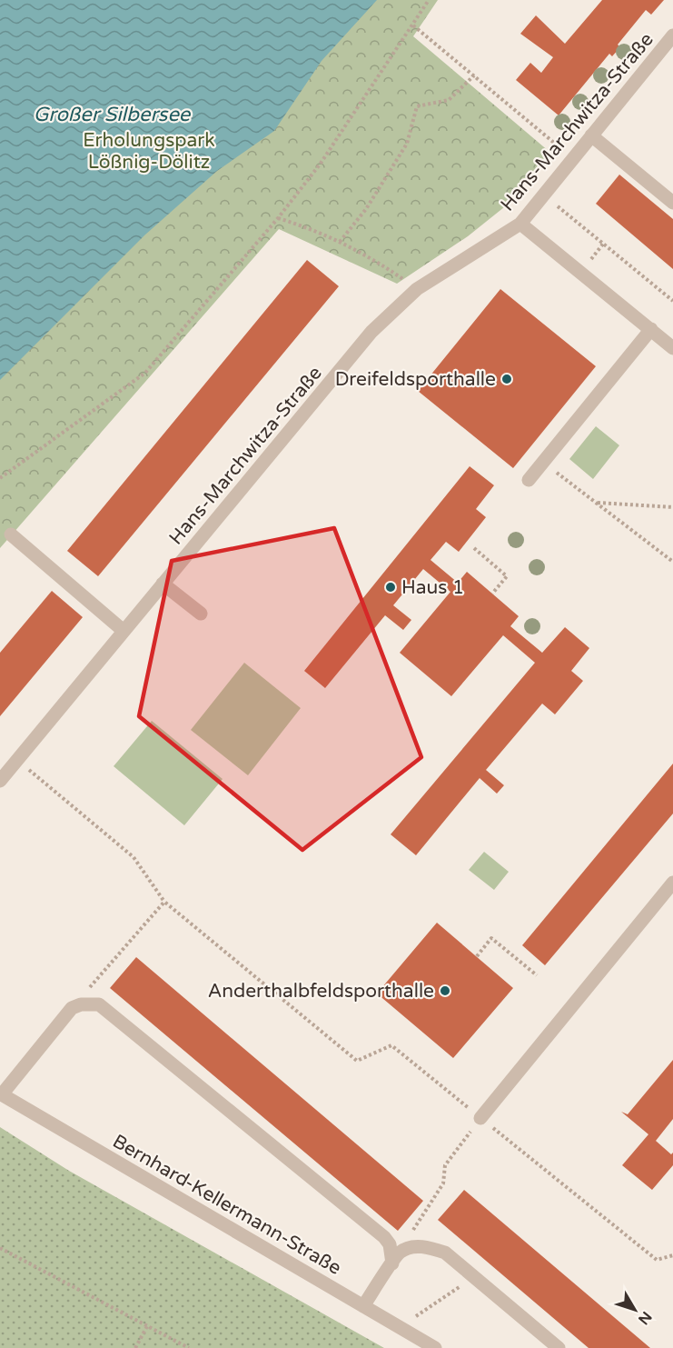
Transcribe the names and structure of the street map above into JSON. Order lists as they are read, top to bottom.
{
  "streets": {
    "street": ["Hans-Marchwitza-Straße", "Bernhard-Kellermann-Straße"]
  },
  "water": ["Großer Silbersee"],
  "parks": ["Erholungspark Lößnig-Dölitz"],
  "places": ["Dreifeldsporthalle", "Haus 1", "Anderthalbfeldsporthalle"],
  "north": "bottom right"
}
